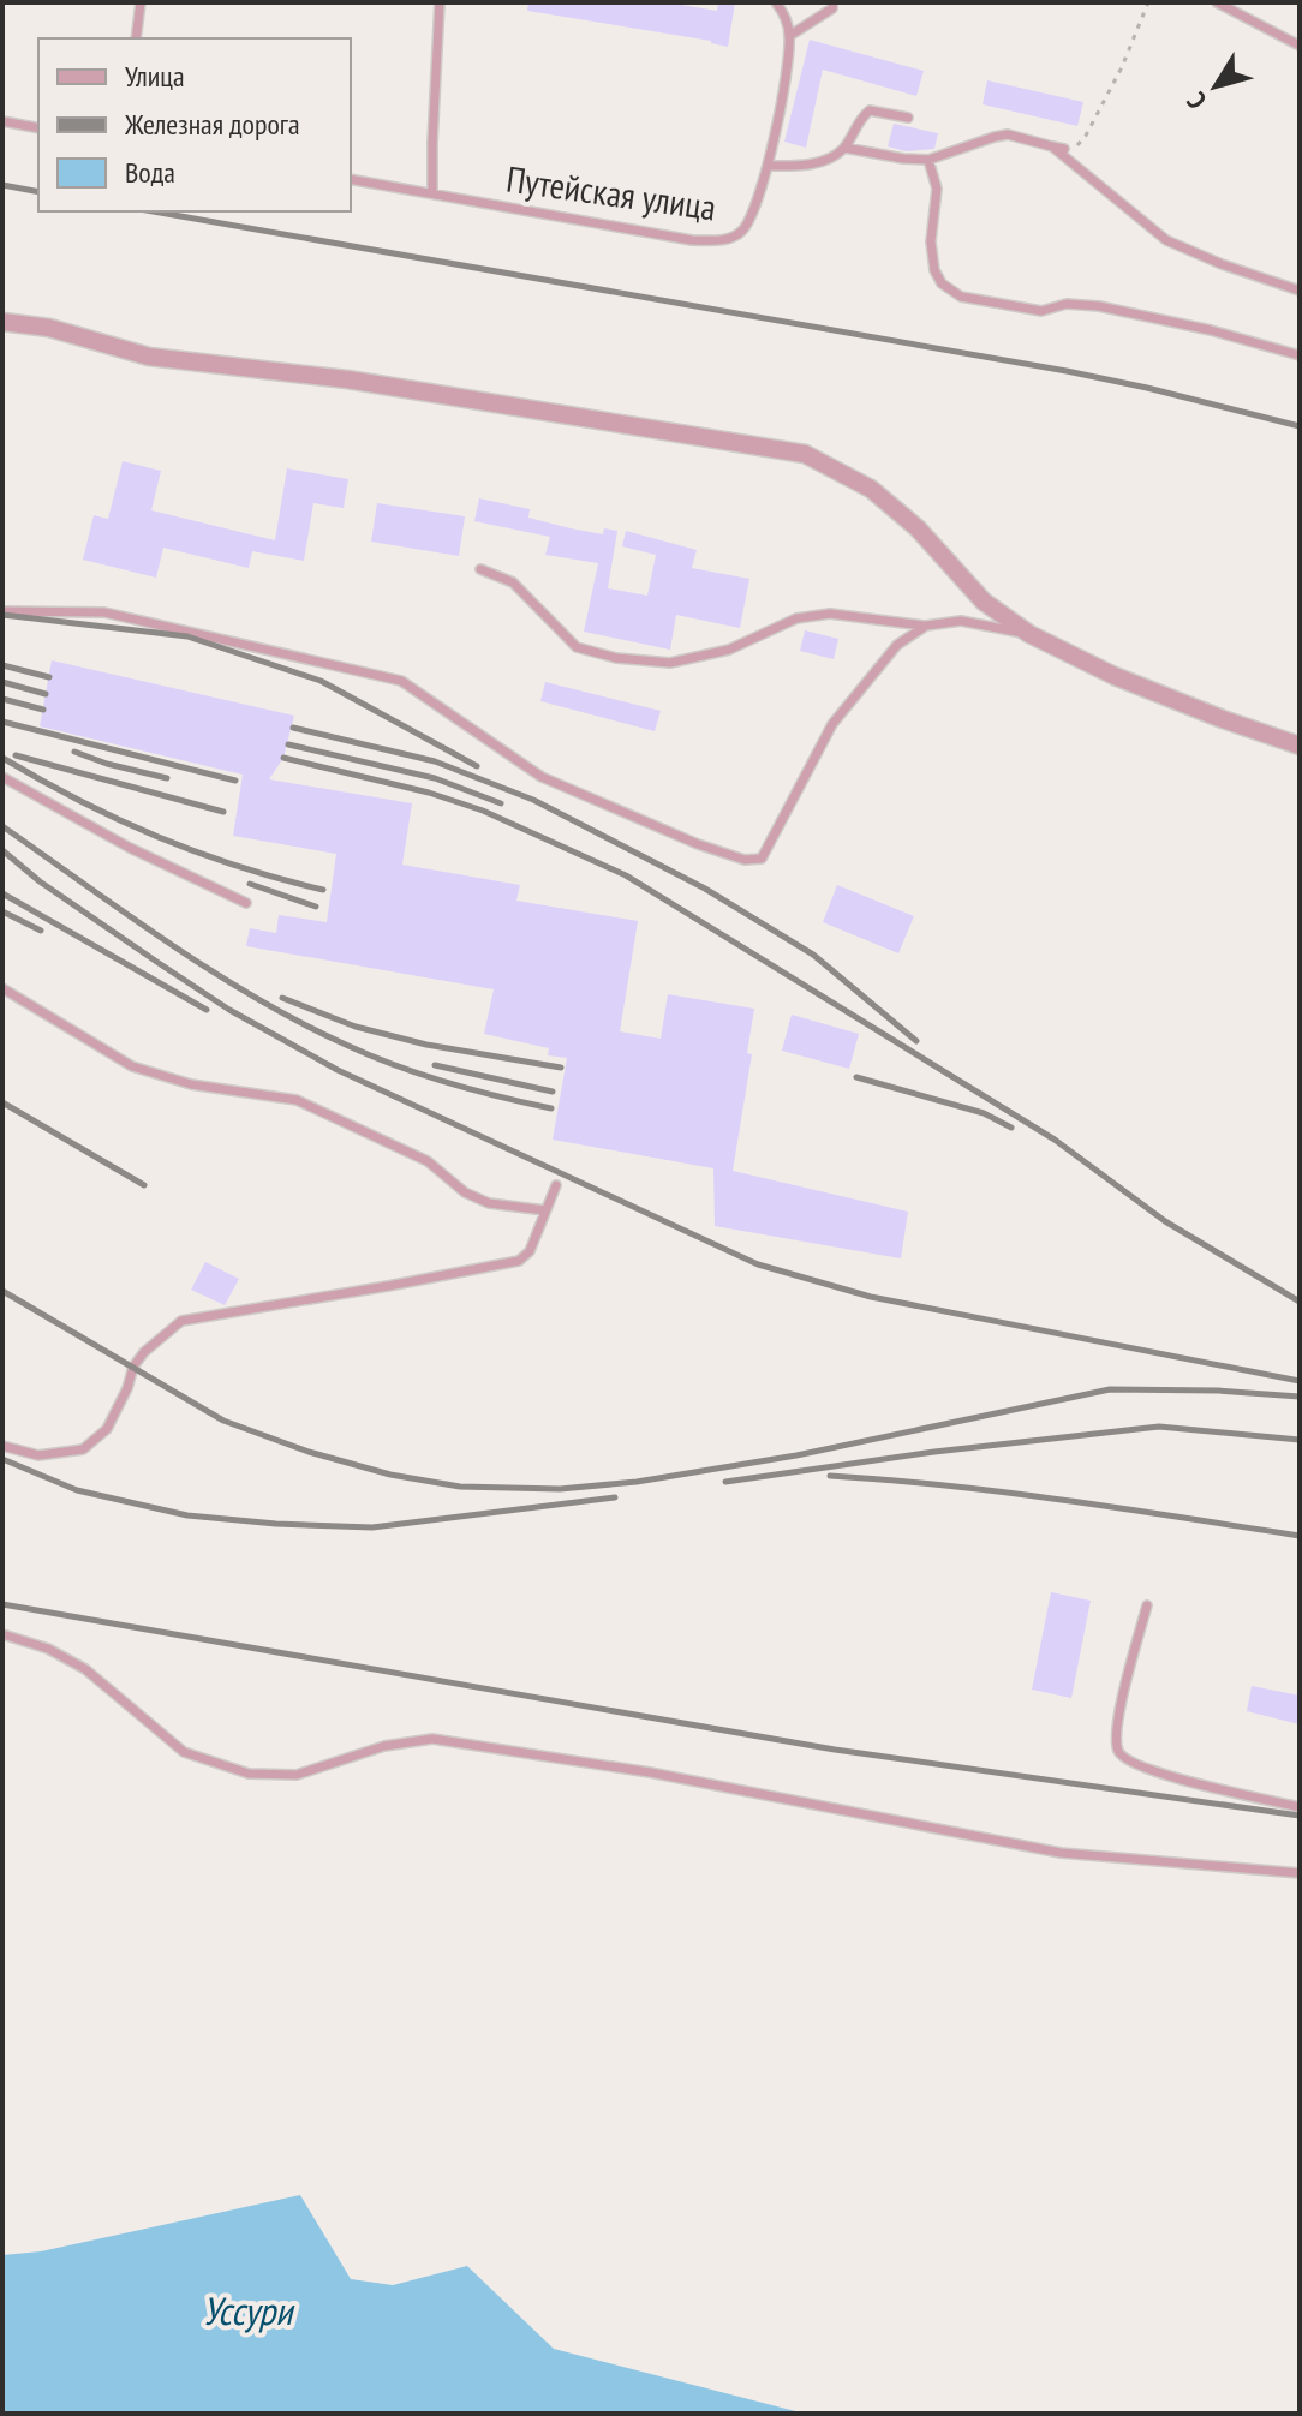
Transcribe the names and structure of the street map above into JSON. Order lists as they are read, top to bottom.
{
  "streets": {
    "lane": ["Путейская улица"]
  },
  "water": ["Уссури"],
  "legend": ["Улица", "Железная дорога", "Вода"],
  "north": "bottom left"
}
